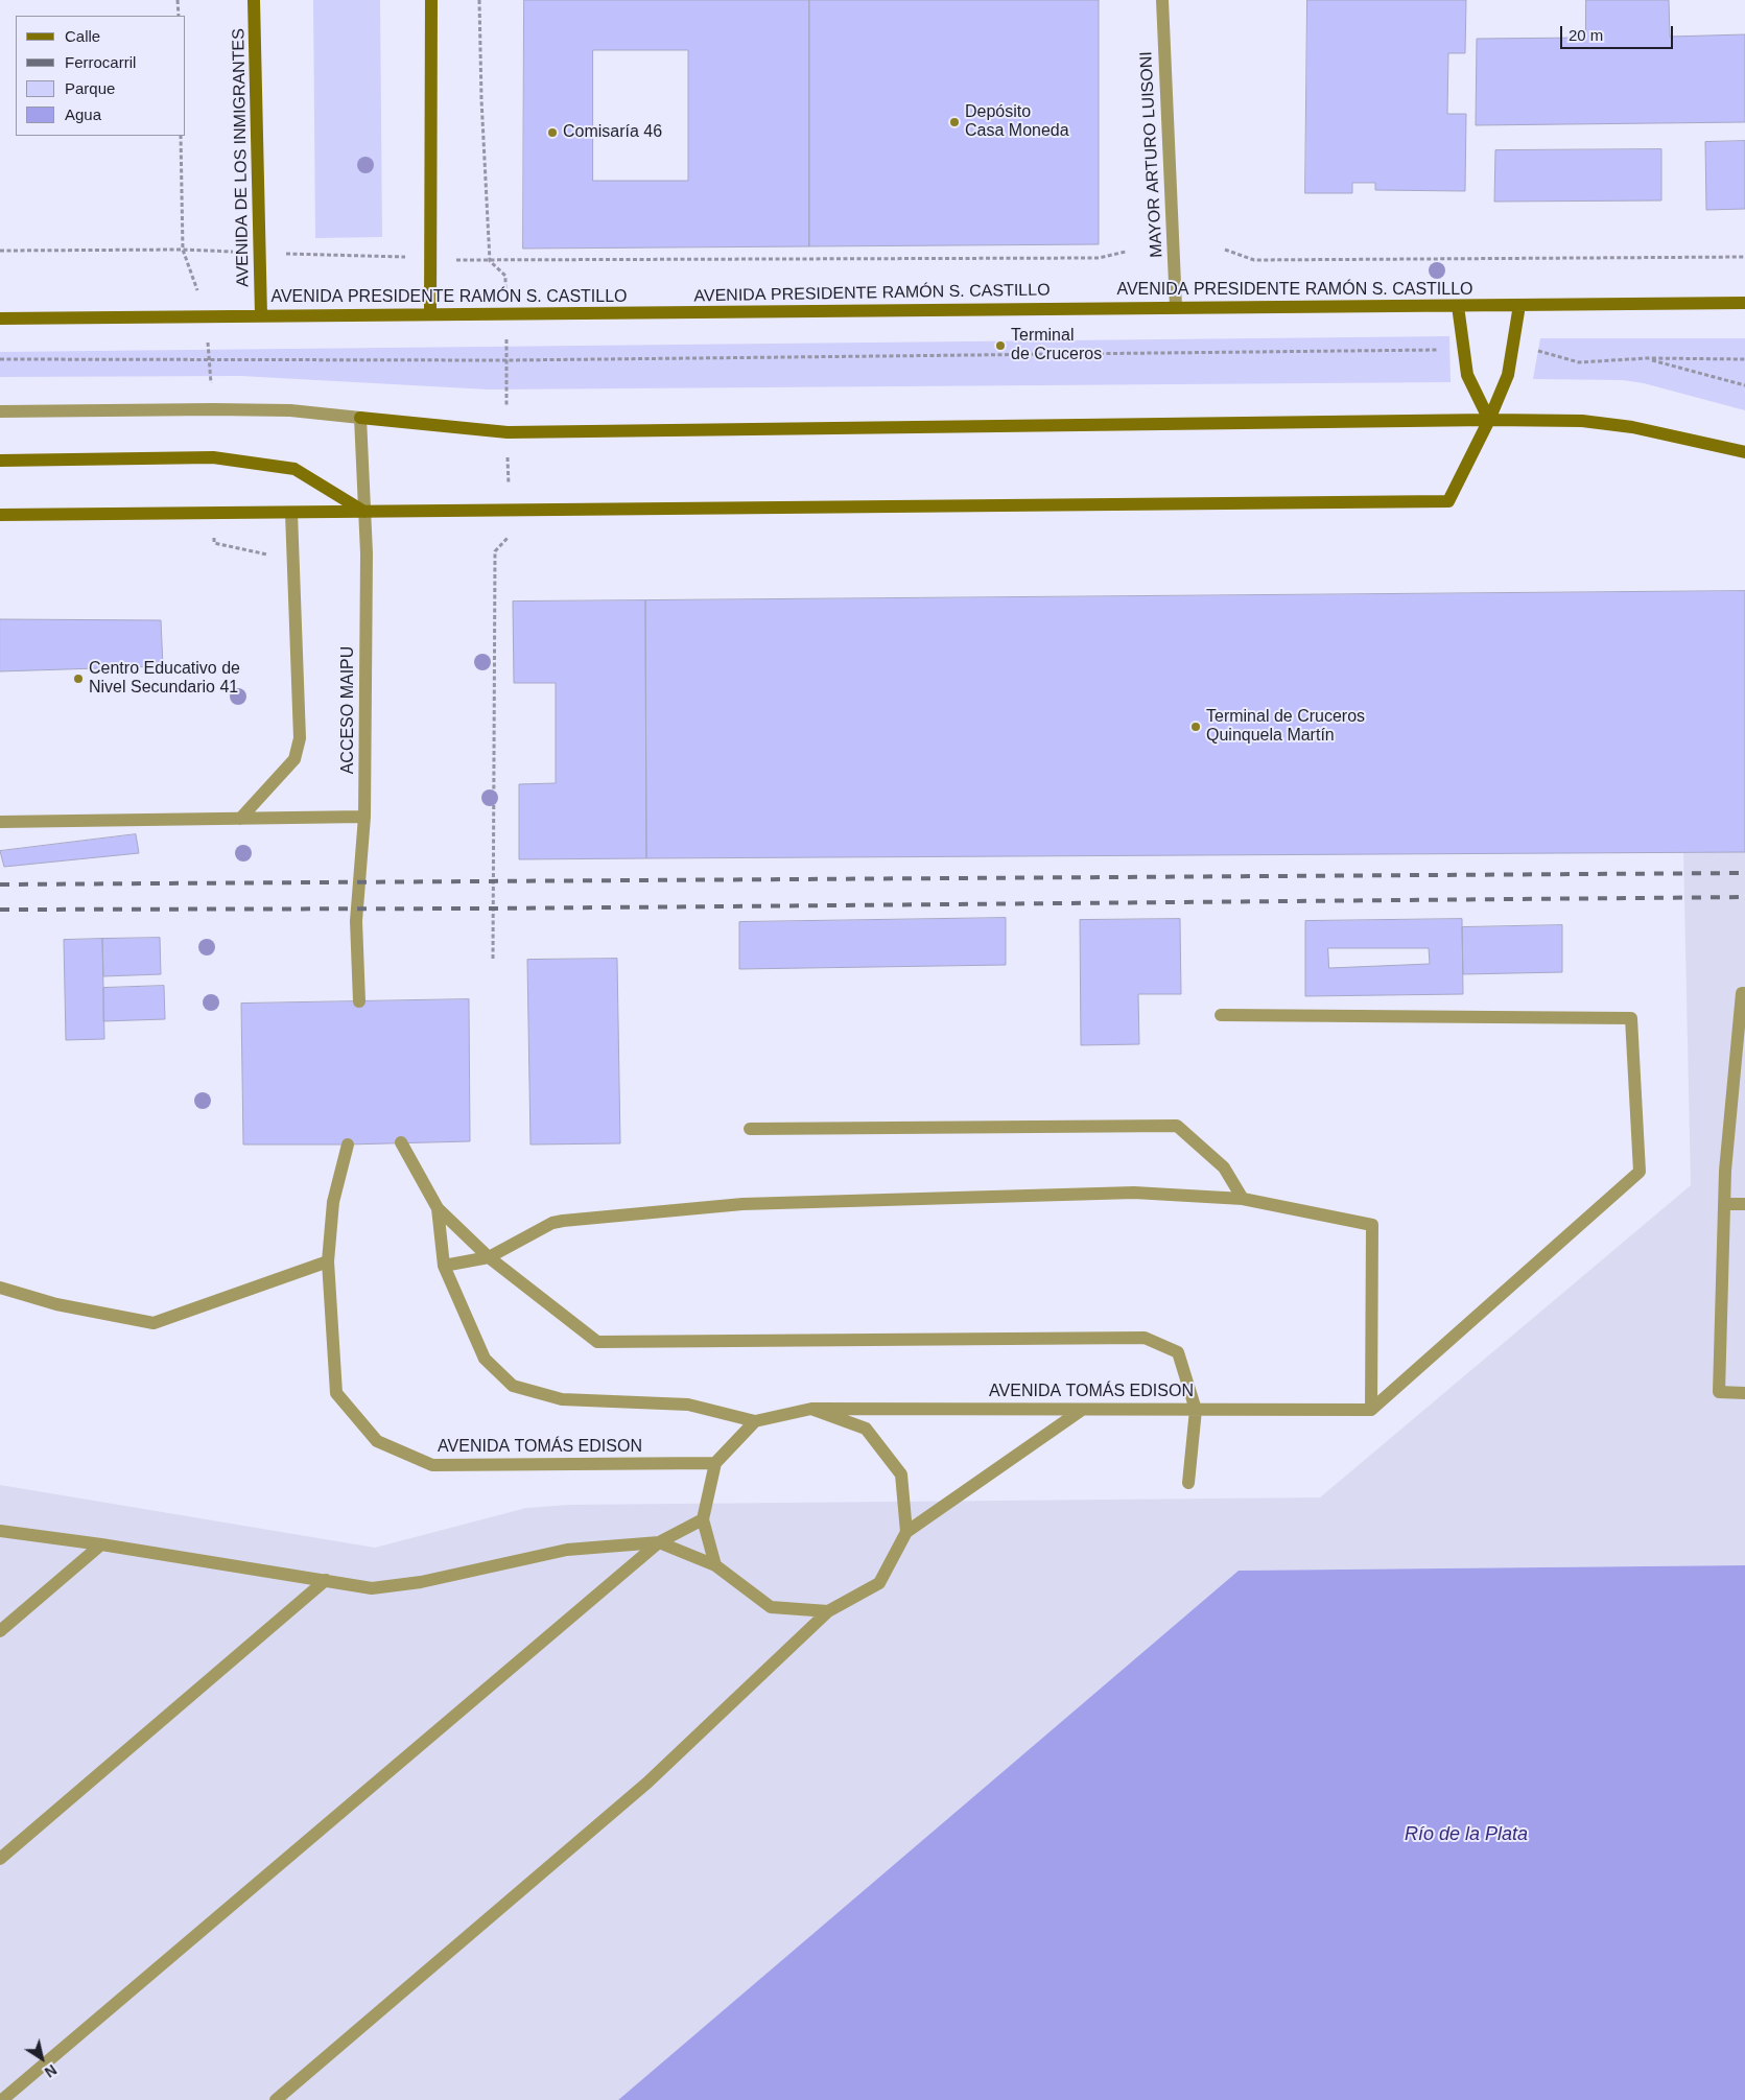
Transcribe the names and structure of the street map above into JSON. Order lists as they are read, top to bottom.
{
  "streets": {
    "main road": ["AVENIDA DE LOS INMIGRANTES", "AVENIDA PRESIDENTE RAMÓN S. CASTILLO"],
    "street": ["MAYOR ARTURO LUISONI", "ACCESO MAIPU", "AVENIDA TOMÁS EDISON"]
  },
  "crossings": [
    ["MAYOR ARTURO LUISONI", "AVENIDA PRESIDENTE RAMÓN S. CASTILLO"],
    ["AVENIDA DE LOS INMIGRANTES", "AVENIDA PRESIDENTE RAMÓN S. CASTILLO"]
  ],
  "water": ["Río de la Plata"],
  "places": [
    "Depósito Casa Moneda",
    "Comisaría 46",
    "Terminal de Cruceros",
    "Centro Educativo de Nivel Secundario 41",
    "Terminal de Cruceros Quinquela Martín"
  ],
  "legend": [
    "Calle",
    "Ferrocarril",
    "Parque",
    "Agua"
  ],
  "scale_bar": "20 m",
  "north": "bottom right"
}
